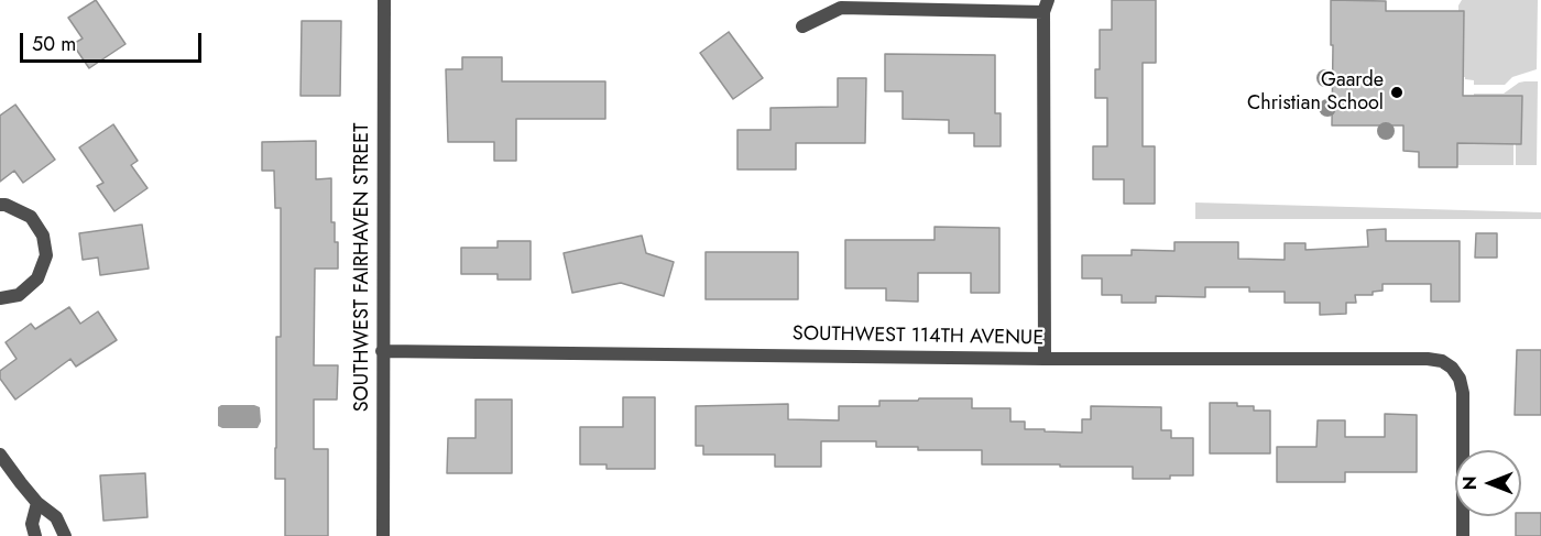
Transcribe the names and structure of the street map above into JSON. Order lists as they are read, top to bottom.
{
  "streets": {
    "street": ["SOUTHWEST FAIRHAVEN STREET", "SOUTHWEST 114TH AVENUE"]
  },
  "crossings": [
    ["SOUTHWEST FAIRHAVEN STREET", "SOUTHWEST 114TH AVENUE"]
  ],
  "places": ["Gaarde Christian School"],
  "scale_bar": "50 m",
  "north": "left"
}
